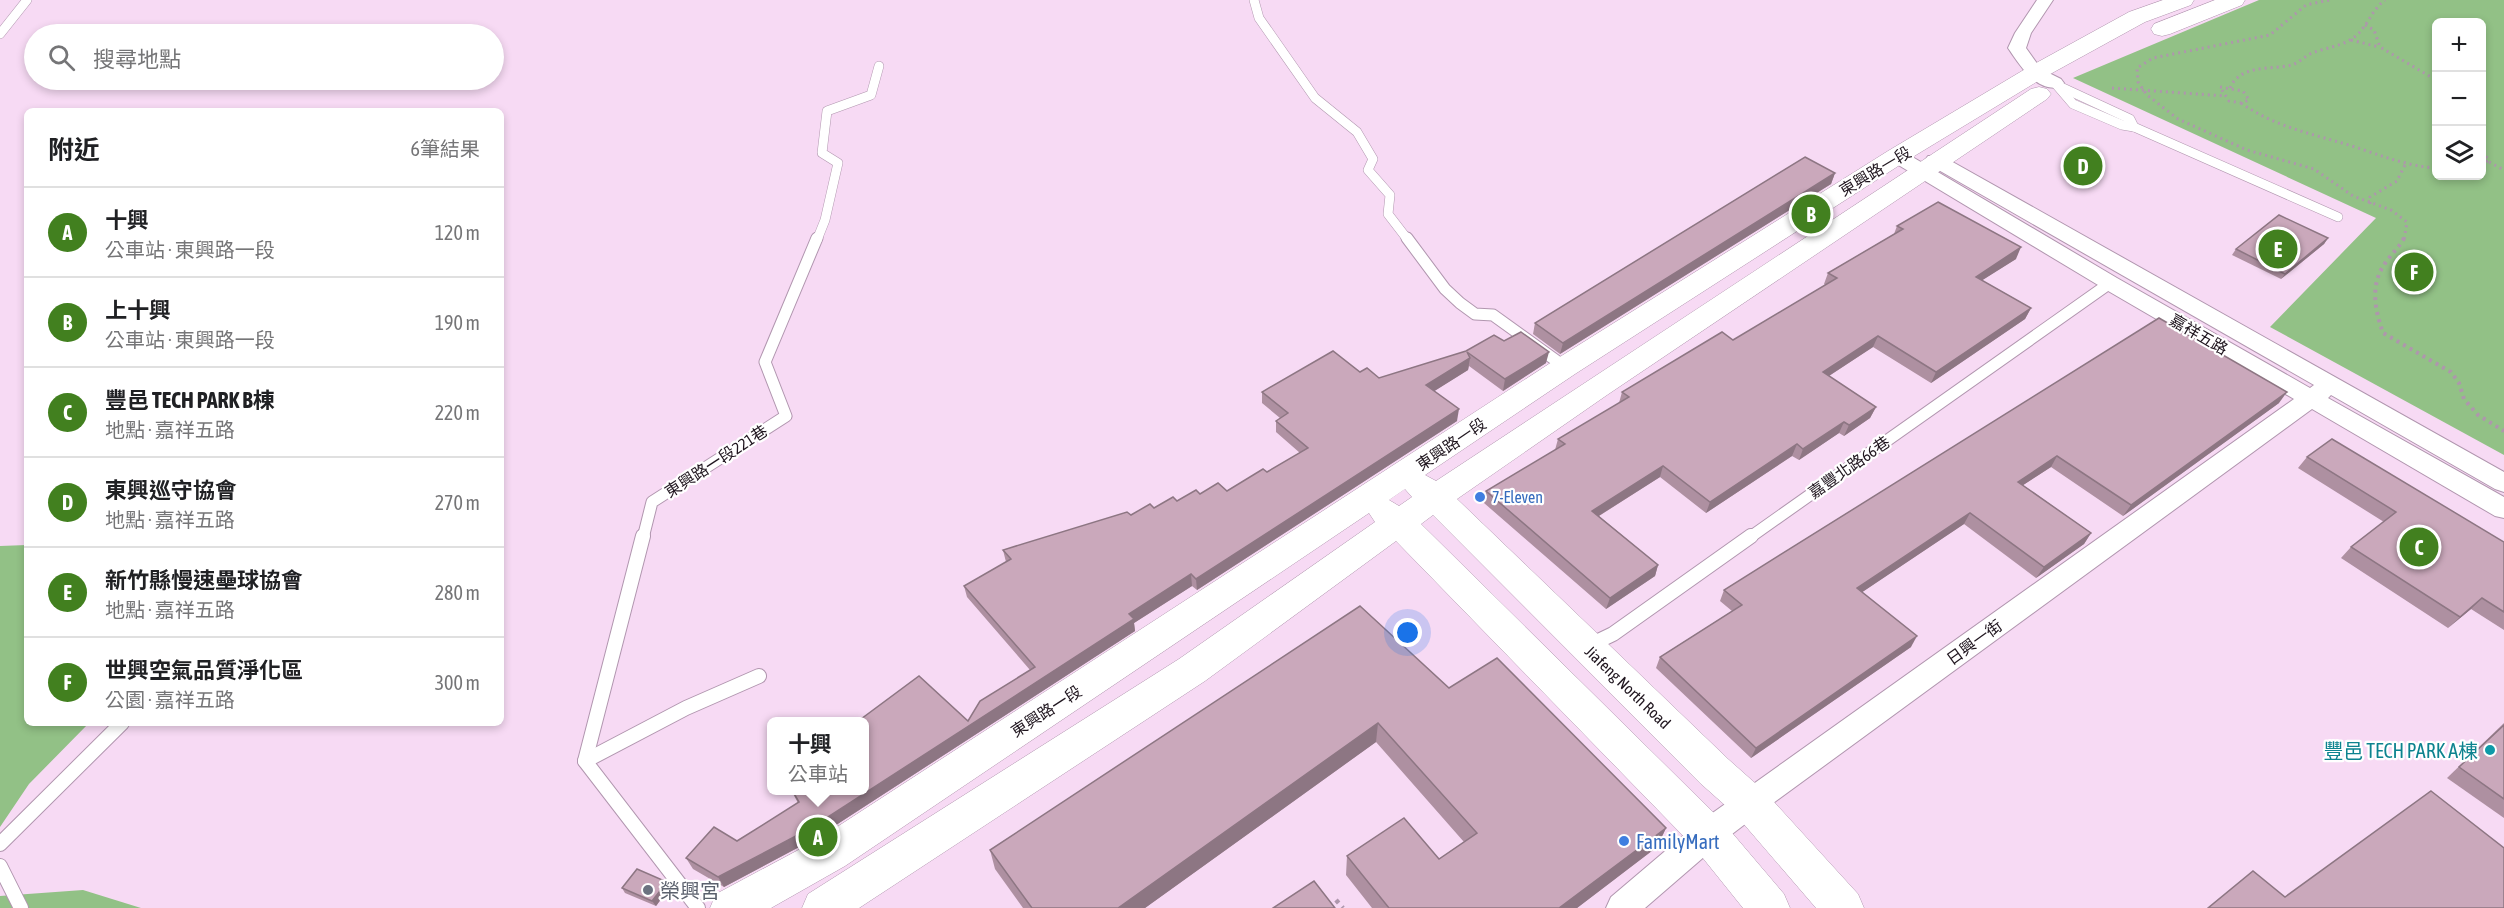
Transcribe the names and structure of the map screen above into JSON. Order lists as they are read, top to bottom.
{
  "streets": {
    "street": [
      "東興路一段",
      "嘉祥五路",
      "日興一街",
      "Jiafeng North Road"
    ],
    "lane": ["東興路一段221巷", "嘉豐北路66巷"]
  },
  "crossings": [
    ["東興路一段", "嘉祥五路"],
    ["東興路一段", "Jiafeng North Road"],
    ["嘉祥五路", "嘉豐北路66巷"],
    ["嘉祥五路", "日興一街"],
    ["嘉豐北路66巷", "Jiafeng North Road"],
    ["日興一街", "Jiafeng North Road"]
  ],
  "places": [
    "7-Eleven",
    "豐邑 TECH PARK A棟",
    "FamilyMart",
    "榮興宮"
  ],
  "page": {
    "map_buttons": ["+", "−"],
    "search": "搜尋地點",
    "heading": ["附近", "6筆結果"],
    "pins": [
      "D",
      "B",
      "E",
      "F",
      "C",
      "A"
    ],
    "list": [
      {
        "mark": "A",
        "name": "十興",
        "note": "公車站 · 東興路一段",
        "value": "120 m"
      },
      {
        "mark": "B",
        "name": "上十興",
        "note": "公車站 · 東興路一段",
        "value": "190 m"
      },
      {
        "mark": "C",
        "name": "豐邑 TECH PARK B棟",
        "note": "地點 · 嘉祥五路",
        "value": "220 m"
      },
      {
        "mark": "D",
        "name": "東興巡守協會",
        "note": "地點 · 嘉祥五路",
        "value": "270 m"
      },
      {
        "mark": "E",
        "name": "新竹縣慢速壘球協會",
        "note": "地點 · 嘉祥五路",
        "value": "280 m"
      },
      {
        "mark": "F",
        "name": "世興空氣品質淨化區",
        "note": "公園 · 嘉祥五路",
        "value": "300 m"
      }
    ],
    "popup": ["十興", "公車站"]
  }
}
